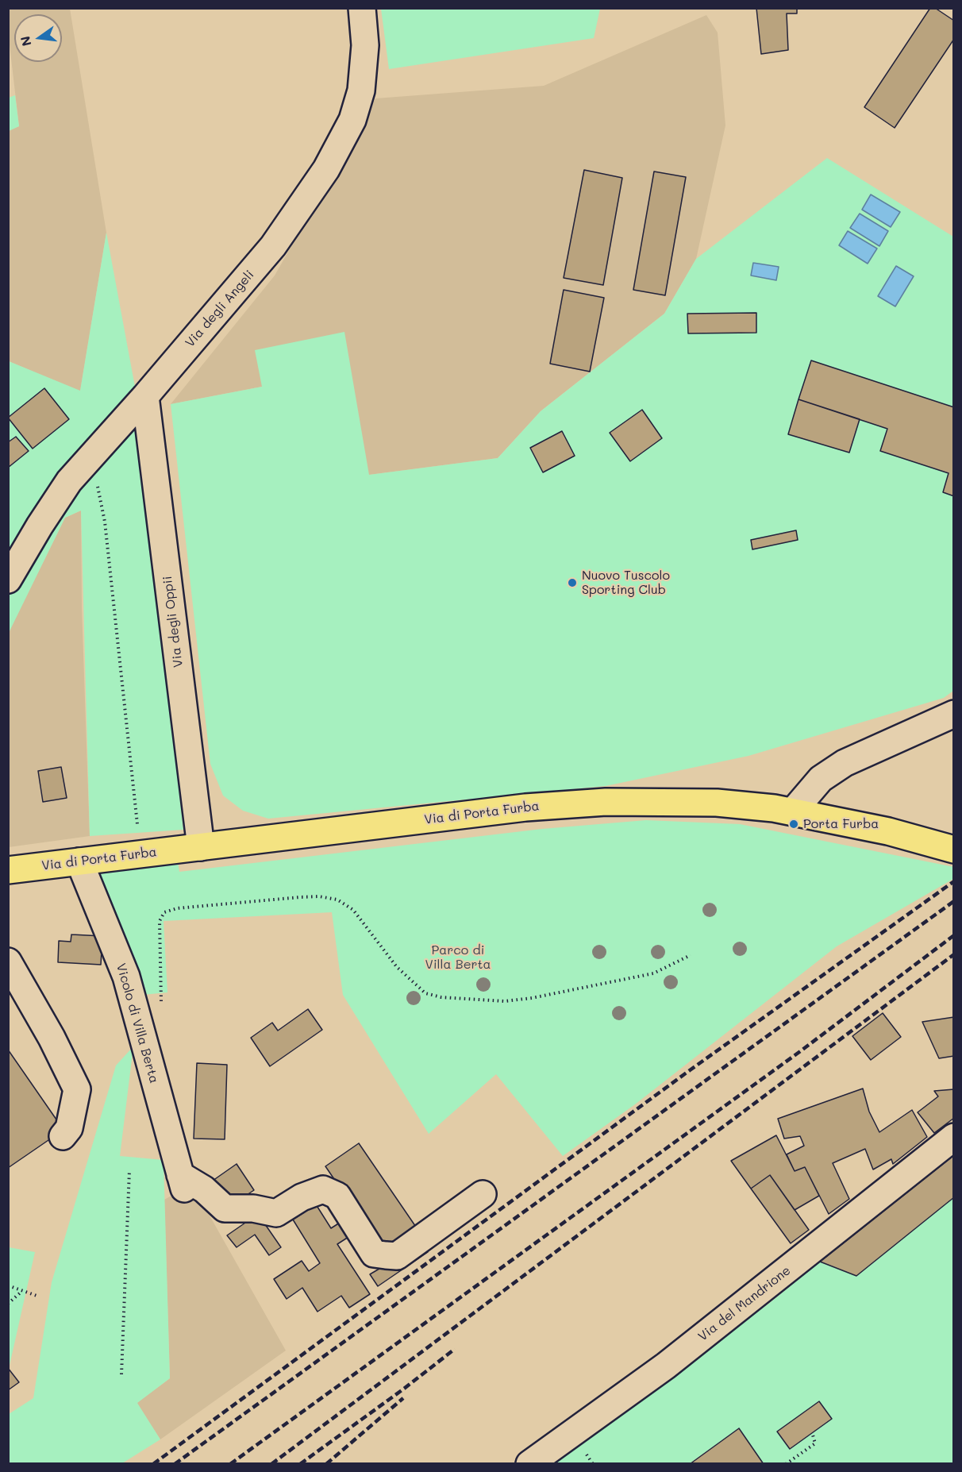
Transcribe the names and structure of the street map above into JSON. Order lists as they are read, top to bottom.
{
  "streets": {
    "main road": ["Via di Porta Furba"],
    "street": [
      "Via degli Angeli",
      "Via degli Oppii",
      "Vicolo di Villa Berta",
      "Via del Mandrione"
    ]
  },
  "crossings": [
    ["Via degli Angeli", "Via degli Oppii"],
    ["Via degli Oppii", "Via di Porta Furba"],
    ["Via di Porta Furba", "Vicolo di Villa Berta"]
  ],
  "parks": ["Parco di Villa Berta"],
  "places": ["Nuovo Tuscolo Sporting Club", "Porta Furba"],
  "north": "left"
}
